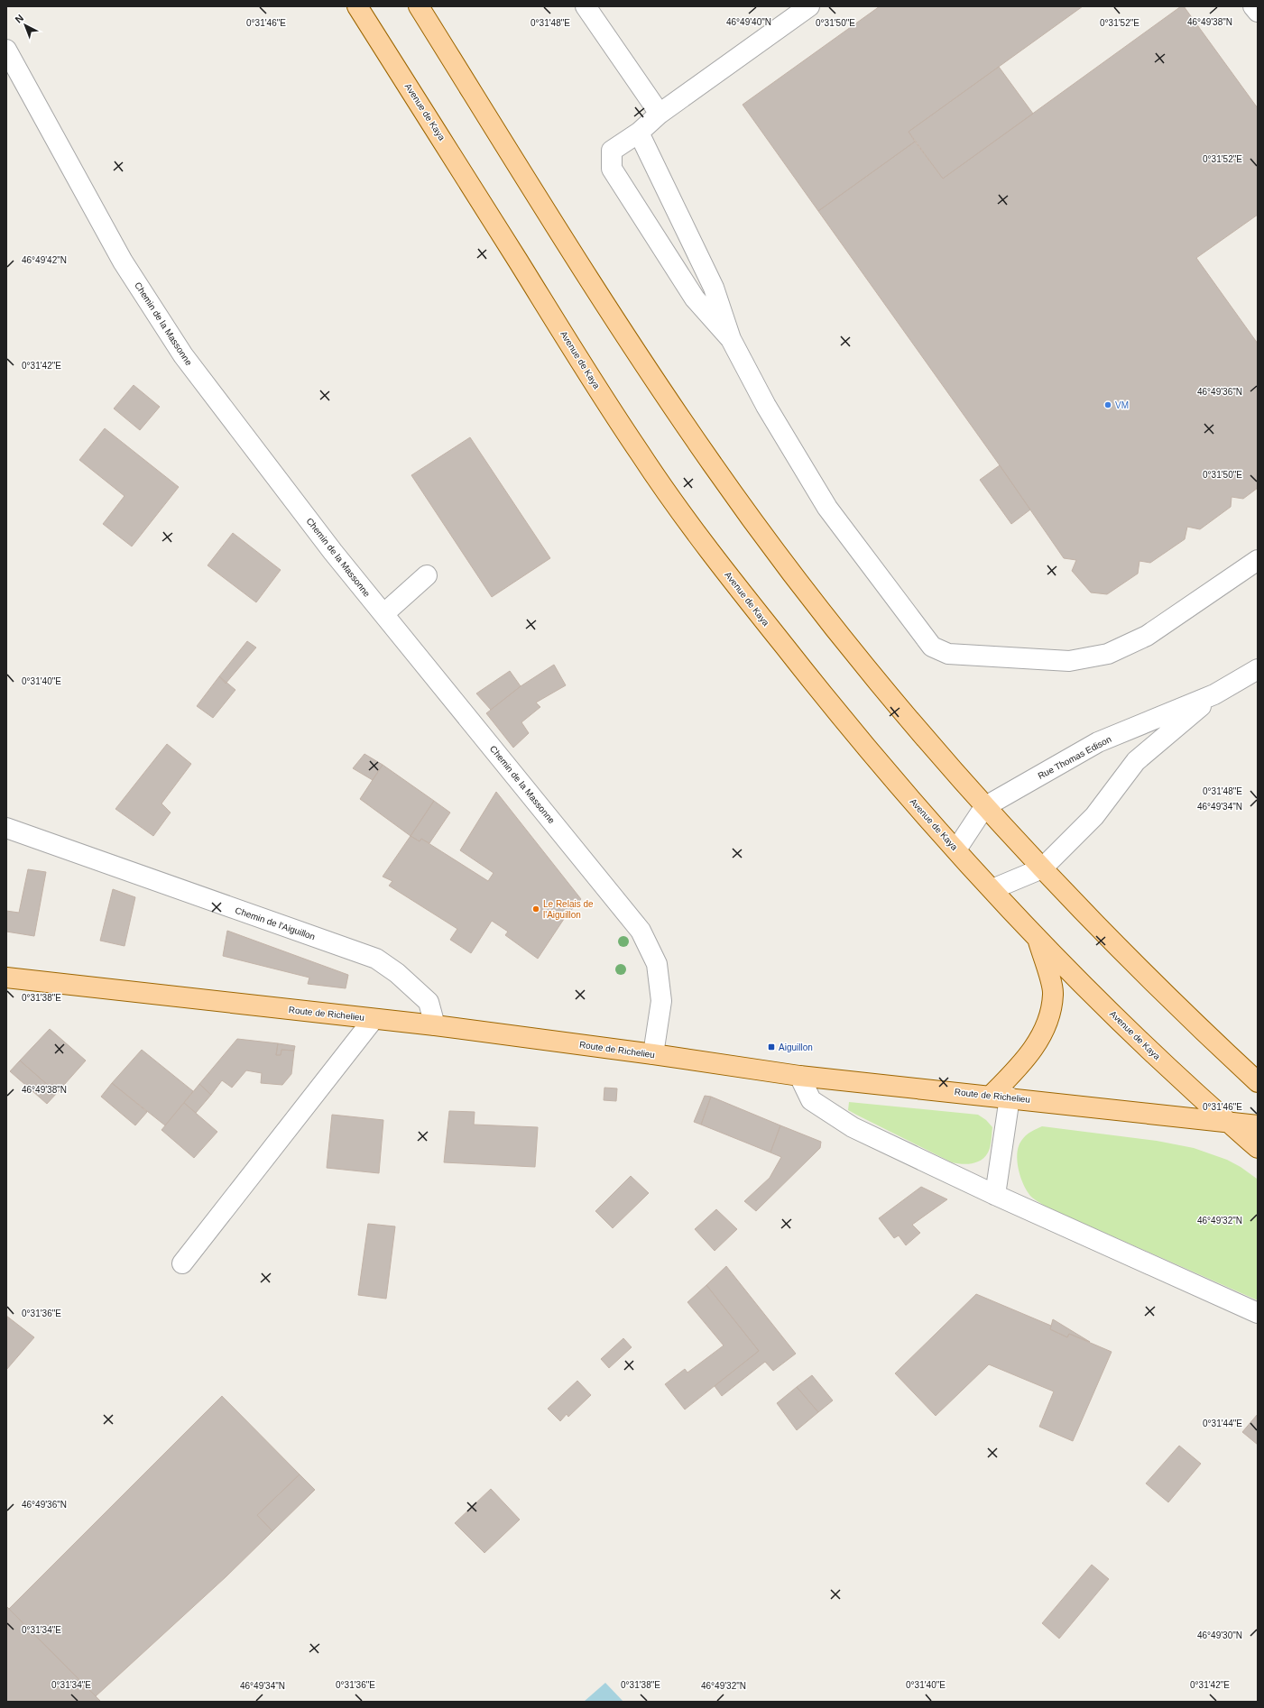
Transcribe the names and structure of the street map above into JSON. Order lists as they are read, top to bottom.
{
  "streets": {
    "main road": ["Avenue de Kaya", "Route de Richelieu"],
    "street": ["Chemin de la Massonne", "Rue Thomas Edison", "Chemin de l'Aiguillon"]
  },
  "crossings": [
    ["Avenue de Kaya", "Rue Thomas Edison"],
    ["Avenue de Kaya", "Route de Richelieu"],
    ["Chemin de la Massonne", "Route de Richelieu"],
    ["Chemin de l'Aiguillon", "Route de Richelieu"]
  ],
  "places": {
    "other": ["VM", "Le Relais de l'Aiguillon"],
    "transit": ["Aiguillon"]
  },
  "north": "top left",
  "coordinates": [
    "46°49'40\"N",
    "46°49'38\"N",
    "0°31'50\"E",
    "0°31'52\"E",
    "0°31'46\"E",
    "0°31'48\"E",
    "46°49'42\"N",
    "0°31'42\"E",
    "46°49'36\"N",
    "0°31'40\"E",
    "46°49'34\"N",
    "0°31'38\"E",
    "46°49'32\"N",
    "0°31'36\"E",
    "0°31'44\"E",
    "0°31'34\"E",
    "46°49'30\"N"
  ]
}
